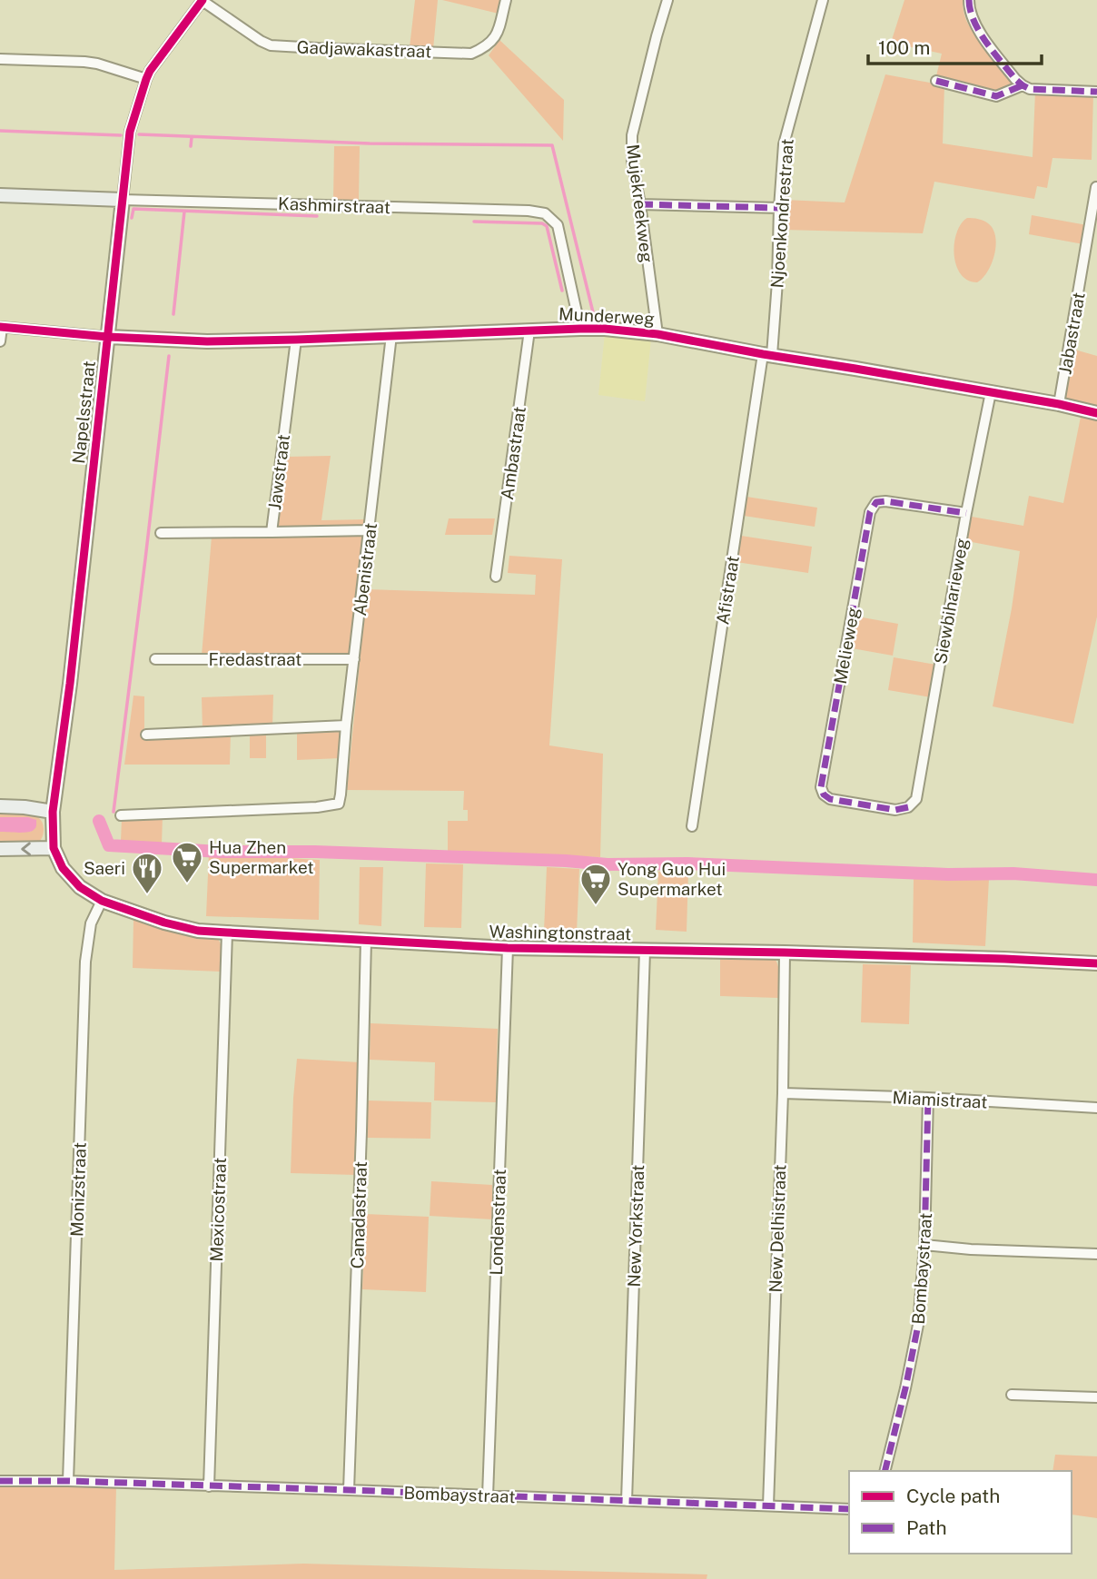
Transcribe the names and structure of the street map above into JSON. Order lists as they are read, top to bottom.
{
  "streets": {
    "street": [
      "Gadjawakastraat",
      "Mujekreekweg",
      "Kashmirstraat",
      "Njoenkondrestraat",
      "Munderweg",
      "Jabastraat",
      "Napelsstraat",
      "Ambastraat",
      "Jawstraat",
      "Abenistraat",
      "Afistraat",
      "Siewbiharieweg",
      "Melieweg",
      "Fredastraat",
      "Washingtonstraat",
      "Miamistraat",
      "Monizstraat",
      "Mexicostraat",
      "Canadastraat",
      "Londenstraat",
      "New Yorkstraat",
      "New Delhistraat",
      "Bombaystraat"
    ]
  },
  "crossings": [
    ["Gadjawakastraat", "Napelsstraat"],
    ["Mujekreekweg", "Munderweg"],
    ["Kashmirstraat", "Munderweg"],
    ["Kashmirstraat", "Napelsstraat"],
    ["Njoenkondrestraat", "Munderweg"],
    ["Njoenkondrestraat", "Afistraat"],
    ["Munderweg", "Jabastraat"],
    ["Munderweg", "Napelsstraat"],
    ["Munderweg", "Ambastraat"],
    ["Munderweg", "Jawstraat"],
    ["Munderweg", "Abenistraat"],
    ["Munderweg", "Afistraat"],
    ["Munderweg", "Siewbiharieweg"],
    ["Napelsstraat", "Washingtonstraat"],
    ["Abenistraat", "Fredastraat"],
    ["Siewbiharieweg", "Melieweg"],
    ["Washingtonstraat", "Monizstraat"],
    ["Washingtonstraat", "Mexicostraat"],
    ["Washingtonstraat", "Canadastraat"],
    ["Washingtonstraat", "Londenstraat"],
    ["Washingtonstraat", "New Yorkstraat"],
    ["Washingtonstraat", "New Delhistraat"],
    ["Miamistraat", "New Delhistraat"],
    ["Miamistraat", "Bombaystraat"],
    ["Monizstraat", "Bombaystraat"],
    ["Mexicostraat", "Bombaystraat"],
    ["Canadastraat", "Bombaystraat"],
    ["Londenstraat", "Bombaystraat"],
    ["New Yorkstraat", "Bombaystraat"],
    ["New Delhistraat", "Bombaystraat"]
  ],
  "places": {
    "supermarket": ["Hua Zhen Supermarket", "Yong Guo Hui Supermarket"],
    "restaurant": ["Saeri"]
  },
  "legend": ["Cycle path", "Path"],
  "scale_bar": "100 m"
}
